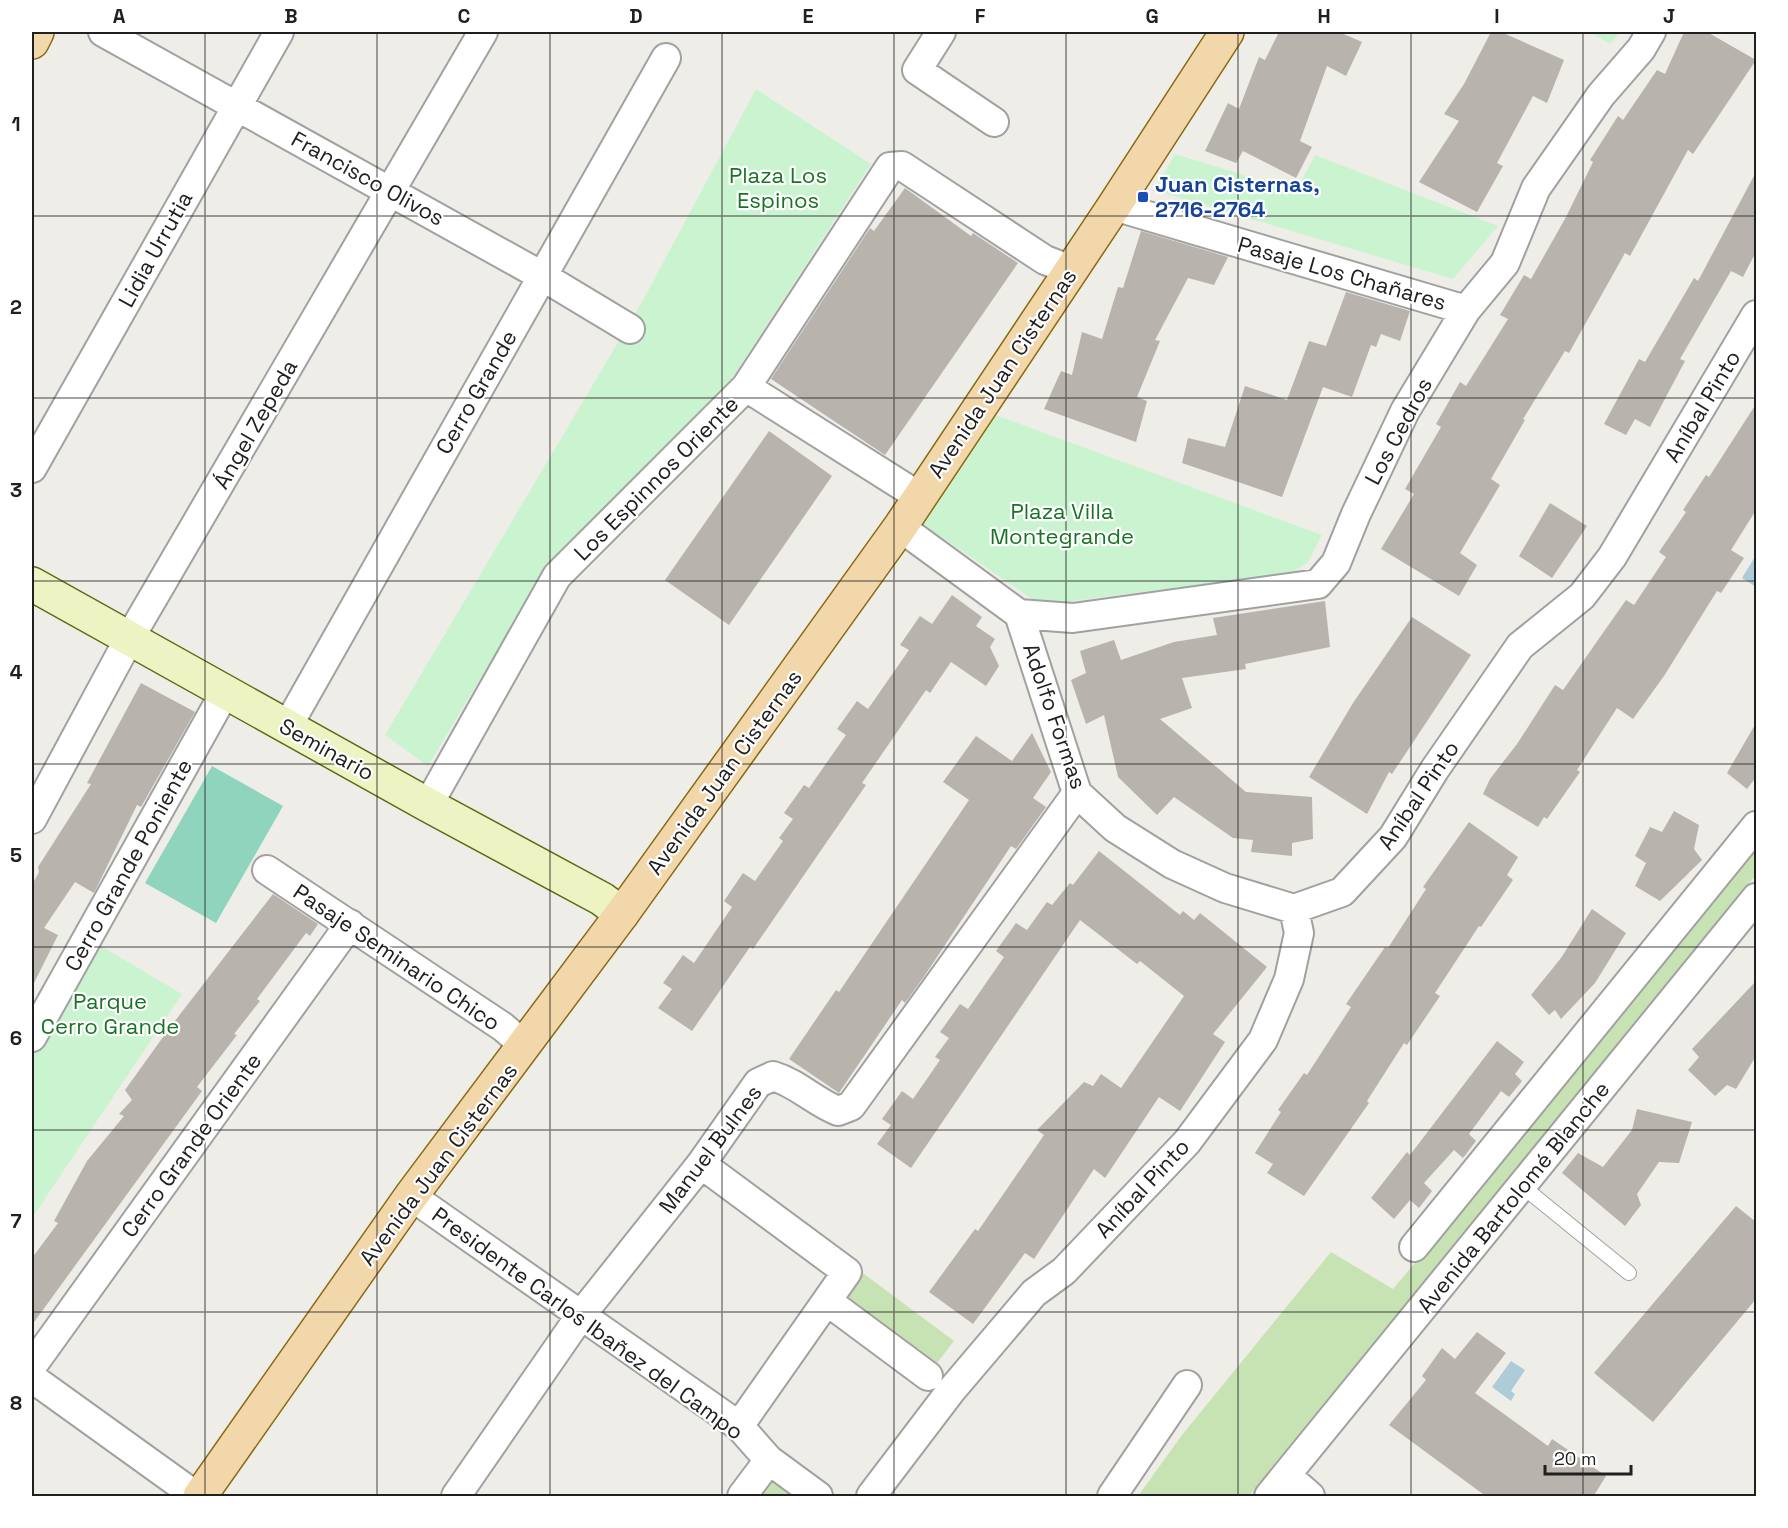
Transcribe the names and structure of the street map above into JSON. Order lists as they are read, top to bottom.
{
  "streets": {
    "main road": ["Avenida Juan Cisternas"],
    "street": [
      "Francisco Olivos",
      "Lidia Urrutia",
      "Pasaje Los Chañares",
      "Cerro Grande",
      "Aníbal Pinto",
      "Ángel Zepeda",
      "Los Cedros",
      "Los Espinnos Oriente",
      "Adolfo Formas",
      "Seminario",
      "Cerro Grande Poniente",
      "Pasaje Seminario Chico",
      "Cerro Grande Oriente",
      "Manuel Bulnes",
      "Avenida Bartolomé Blanche",
      "Presidente Carlos Ibañez del Campo"
    ]
  },
  "crossings": [
    ["Francisco Olivos", "Lidia Urrutia"],
    ["Francisco Olivos", "Cerro Grande"],
    ["Francisco Olivos", "Ángel Zepeda"],
    ["Pasaje Los Chañares", "Avenida Juan Cisternas"],
    ["Pasaje Los Chañares", "Los Cedros"],
    ["Avenida Juan Cisternas", "Los Espinnos Oriente"],
    ["Avenida Juan Cisternas", "Adolfo Formas"],
    ["Avenida Juan Cisternas", "Seminario"],
    ["Avenida Juan Cisternas", "Pasaje Seminario Chico"],
    ["Avenida Juan Cisternas", "Presidente Carlos Ibañez del Campo"],
    ["Cerro Grande", "Seminario"],
    ["Aníbal Pinto", "Adolfo Formas"],
    ["Ángel Zepeda", "Seminario"],
    ["Los Cedros", "Adolfo Formas"],
    ["Los Espinnos Oriente", "Seminario"],
    ["Adolfo Formas", "Manuel Bulnes"],
    ["Seminario", "Cerro Grande Poniente"],
    ["Pasaje Seminario Chico", "Cerro Grande Oriente"],
    ["Manuel Bulnes", "Presidente Carlos Ibañez del Campo"]
  ],
  "parks": ["Plaza Los Espinos", "Plaza Villa Montegrande", "Parque Cerro Grande"],
  "places": {
    "transit": ["Juan Cisternas, 2716-2764"]
  },
  "scale_bar": "20 m",
  "grid": {
    "columns": [
      "A",
      "B",
      "C",
      "D",
      "E",
      "F",
      "G",
      "H",
      "I",
      "J"
    ],
    "rows": [
      "1",
      "2",
      "3",
      "4",
      "5",
      "6",
      "7",
      "8"
    ]
  }
}
